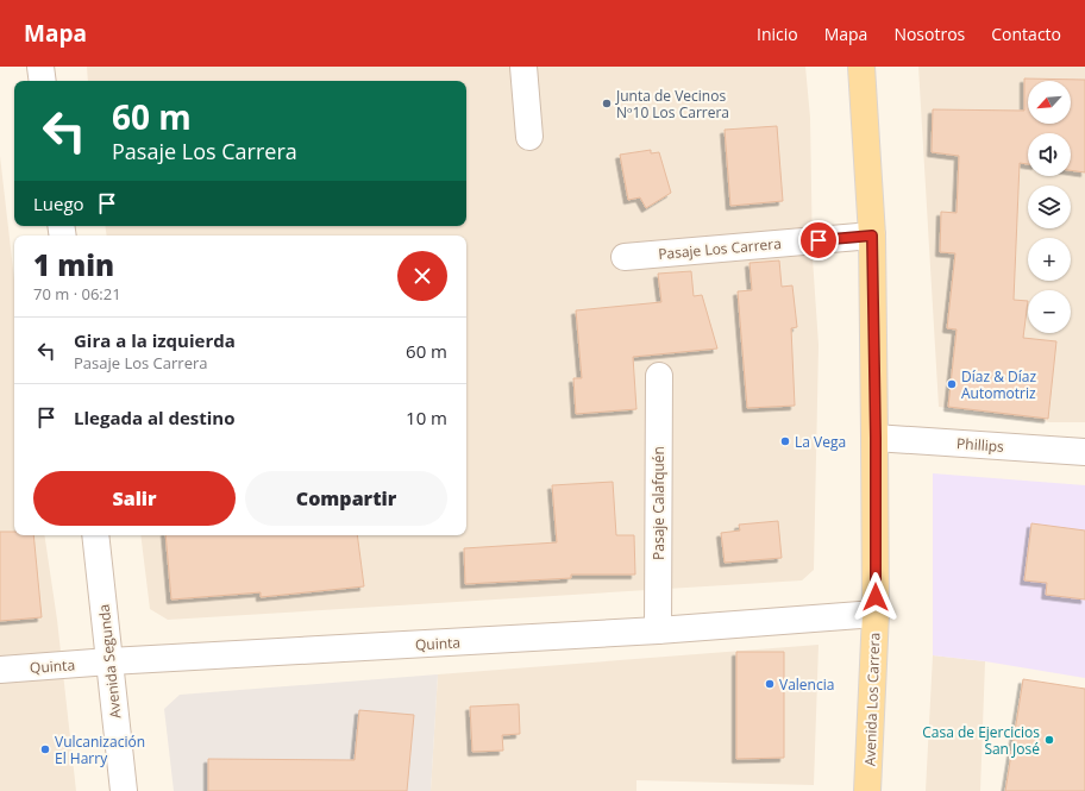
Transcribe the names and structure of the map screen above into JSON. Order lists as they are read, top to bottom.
{
  "streets": {
    "main road": ["Avenida Los Carrera"],
    "street": [
      "Pasaje Los Carrera",
      "Phillips",
      "Pasaje Calafquén",
      "Quinta",
      "Avenida Segunda"
    ]
  },
  "crossings": [
    ["Pasaje Los Carrera", "Avenida Los Carrera"],
    ["Phillips", "Avenida Los Carrera"],
    ["Pasaje Calafquén", "Quinta"],
    ["Quinta", "Avenida Segunda"],
    ["Quinta", "Avenida Los Carrera"]
  ],
  "places": [
    "Junta de Vecinos Nº10 Los Carrera",
    "Díaz & Díaz Automotriz",
    "La Vega",
    "Valencia",
    "Casa de Ejercicios San José",
    "Vulcanización El Harry"
  ],
  "north": "bottom left",
  "page": {
    "header": "Mapa",
    "nav": [
      "Inicio",
      "Mapa",
      "Nosotros",
      "Contacto"
    ],
    "map_buttons": ["+", "−"],
    "turn": ["60 m", "Pasaje Los Carrera"],
    "then": "Luego",
    "heading": ["1 min", "70 m · 06:21"],
    "list": [
      {
        "name": "Gira a la izquierda",
        "note": "Pasaje Los Carrera",
        "value": "60 m"
      },
      {
        "name": "Llegada al destino",
        "value": "10 m"
      }
    ],
    "buttons": ["Salir", "Compartir"]
  }
}
